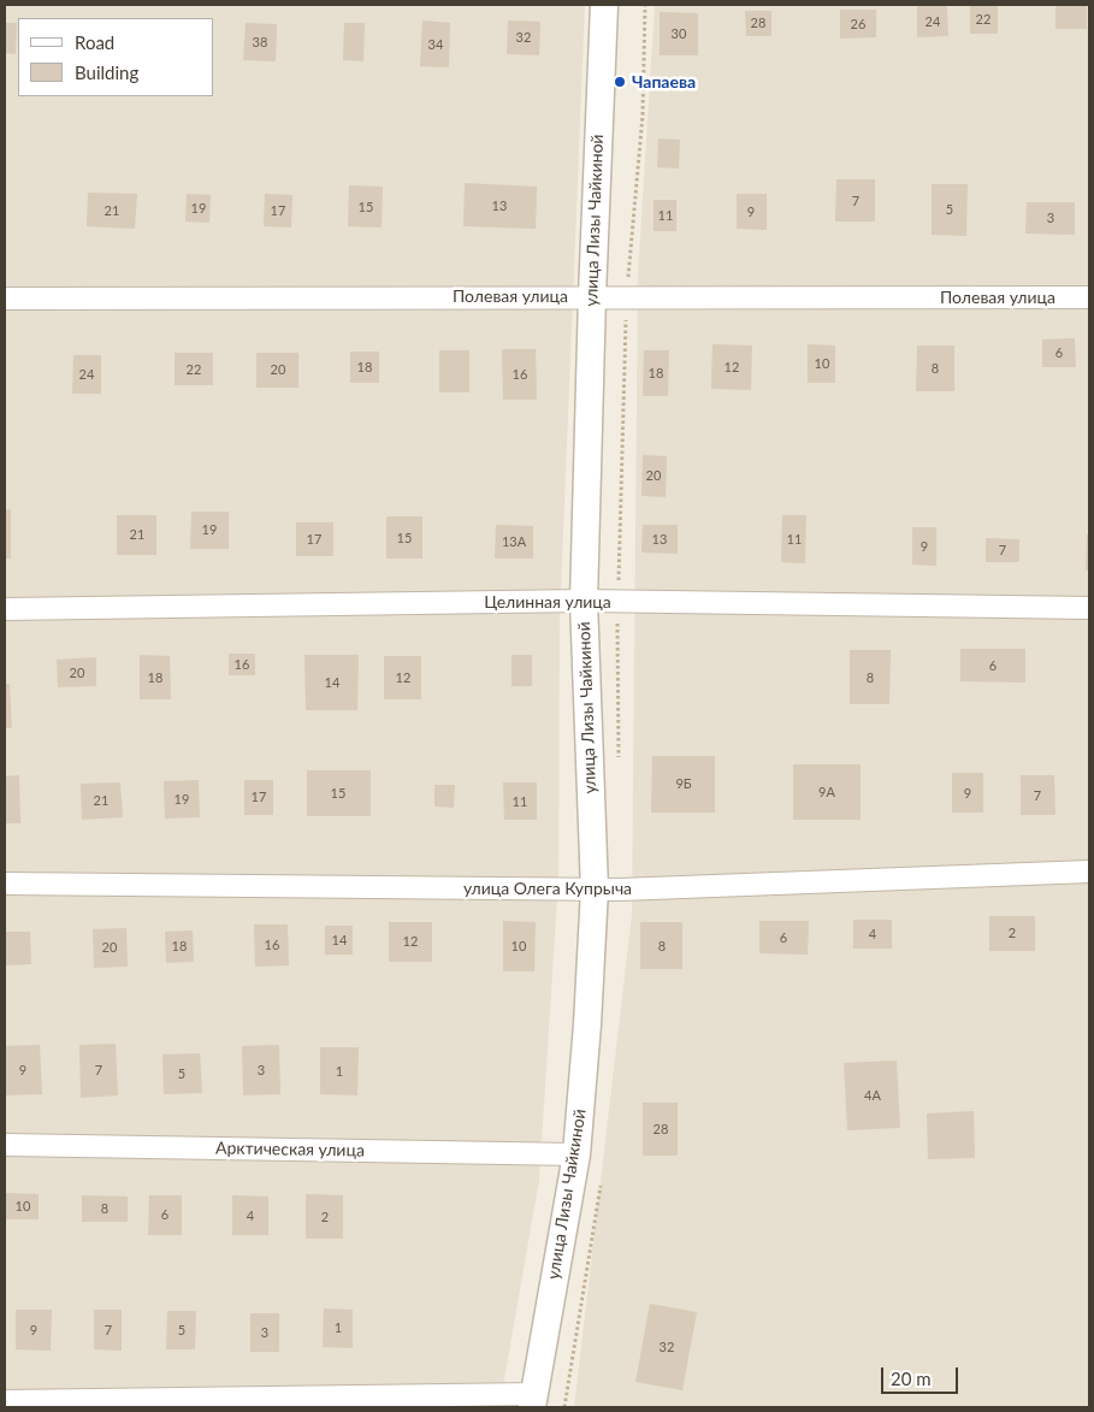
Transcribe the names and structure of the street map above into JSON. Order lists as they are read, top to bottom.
{
  "streets": {
    "street": [
      "улица Лизы Чайкиной",
      "Полевая улица",
      "Целинная улица",
      "улица Олега Купрыча",
      "Арктическая улица"
    ]
  },
  "crossings": [
    ["улица Лизы Чайкиной", "Полевая улица"],
    ["улица Лизы Чайкиной", "Целинная улица"],
    ["улица Лизы Чайкиной", "улица Олега Купрыча"],
    ["улица Лизы Чайкиной", "Арктическая улица"]
  ],
  "places": ["Чапаева"],
  "house_numbers": [
    "22",
    "24",
    "28",
    "26",
    "30",
    "32",
    "38",
    "34",
    "7",
    "13",
    "15",
    "19",
    "5",
    "21",
    "17",
    "9",
    "11",
    "3",
    "6",
    "10",
    "18",
    "12",
    "8",
    "22",
    "20",
    "18",
    "24",
    "16",
    "20",
    "19",
    "21",
    "15",
    "17",
    "13",
    "11",
    "13А",
    "9",
    "7",
    "16",
    "6",
    "20",
    "18",
    "12",
    "8",
    "14",
    "9Б",
    "9А",
    "15",
    "9",
    "7",
    "17",
    "19",
    "21",
    "11",
    "2",
    "4",
    "6",
    "14",
    "12",
    "16",
    "18",
    "10",
    "8",
    "20",
    "9",
    "7",
    "3",
    "1",
    "5",
    "4А",
    "28",
    "10",
    "8",
    "6",
    "4",
    "2",
    "1",
    "9",
    "7",
    "5",
    "3",
    "32"
  ],
  "legend": ["Road", "Building"],
  "scale_bar": "20 m"
}
